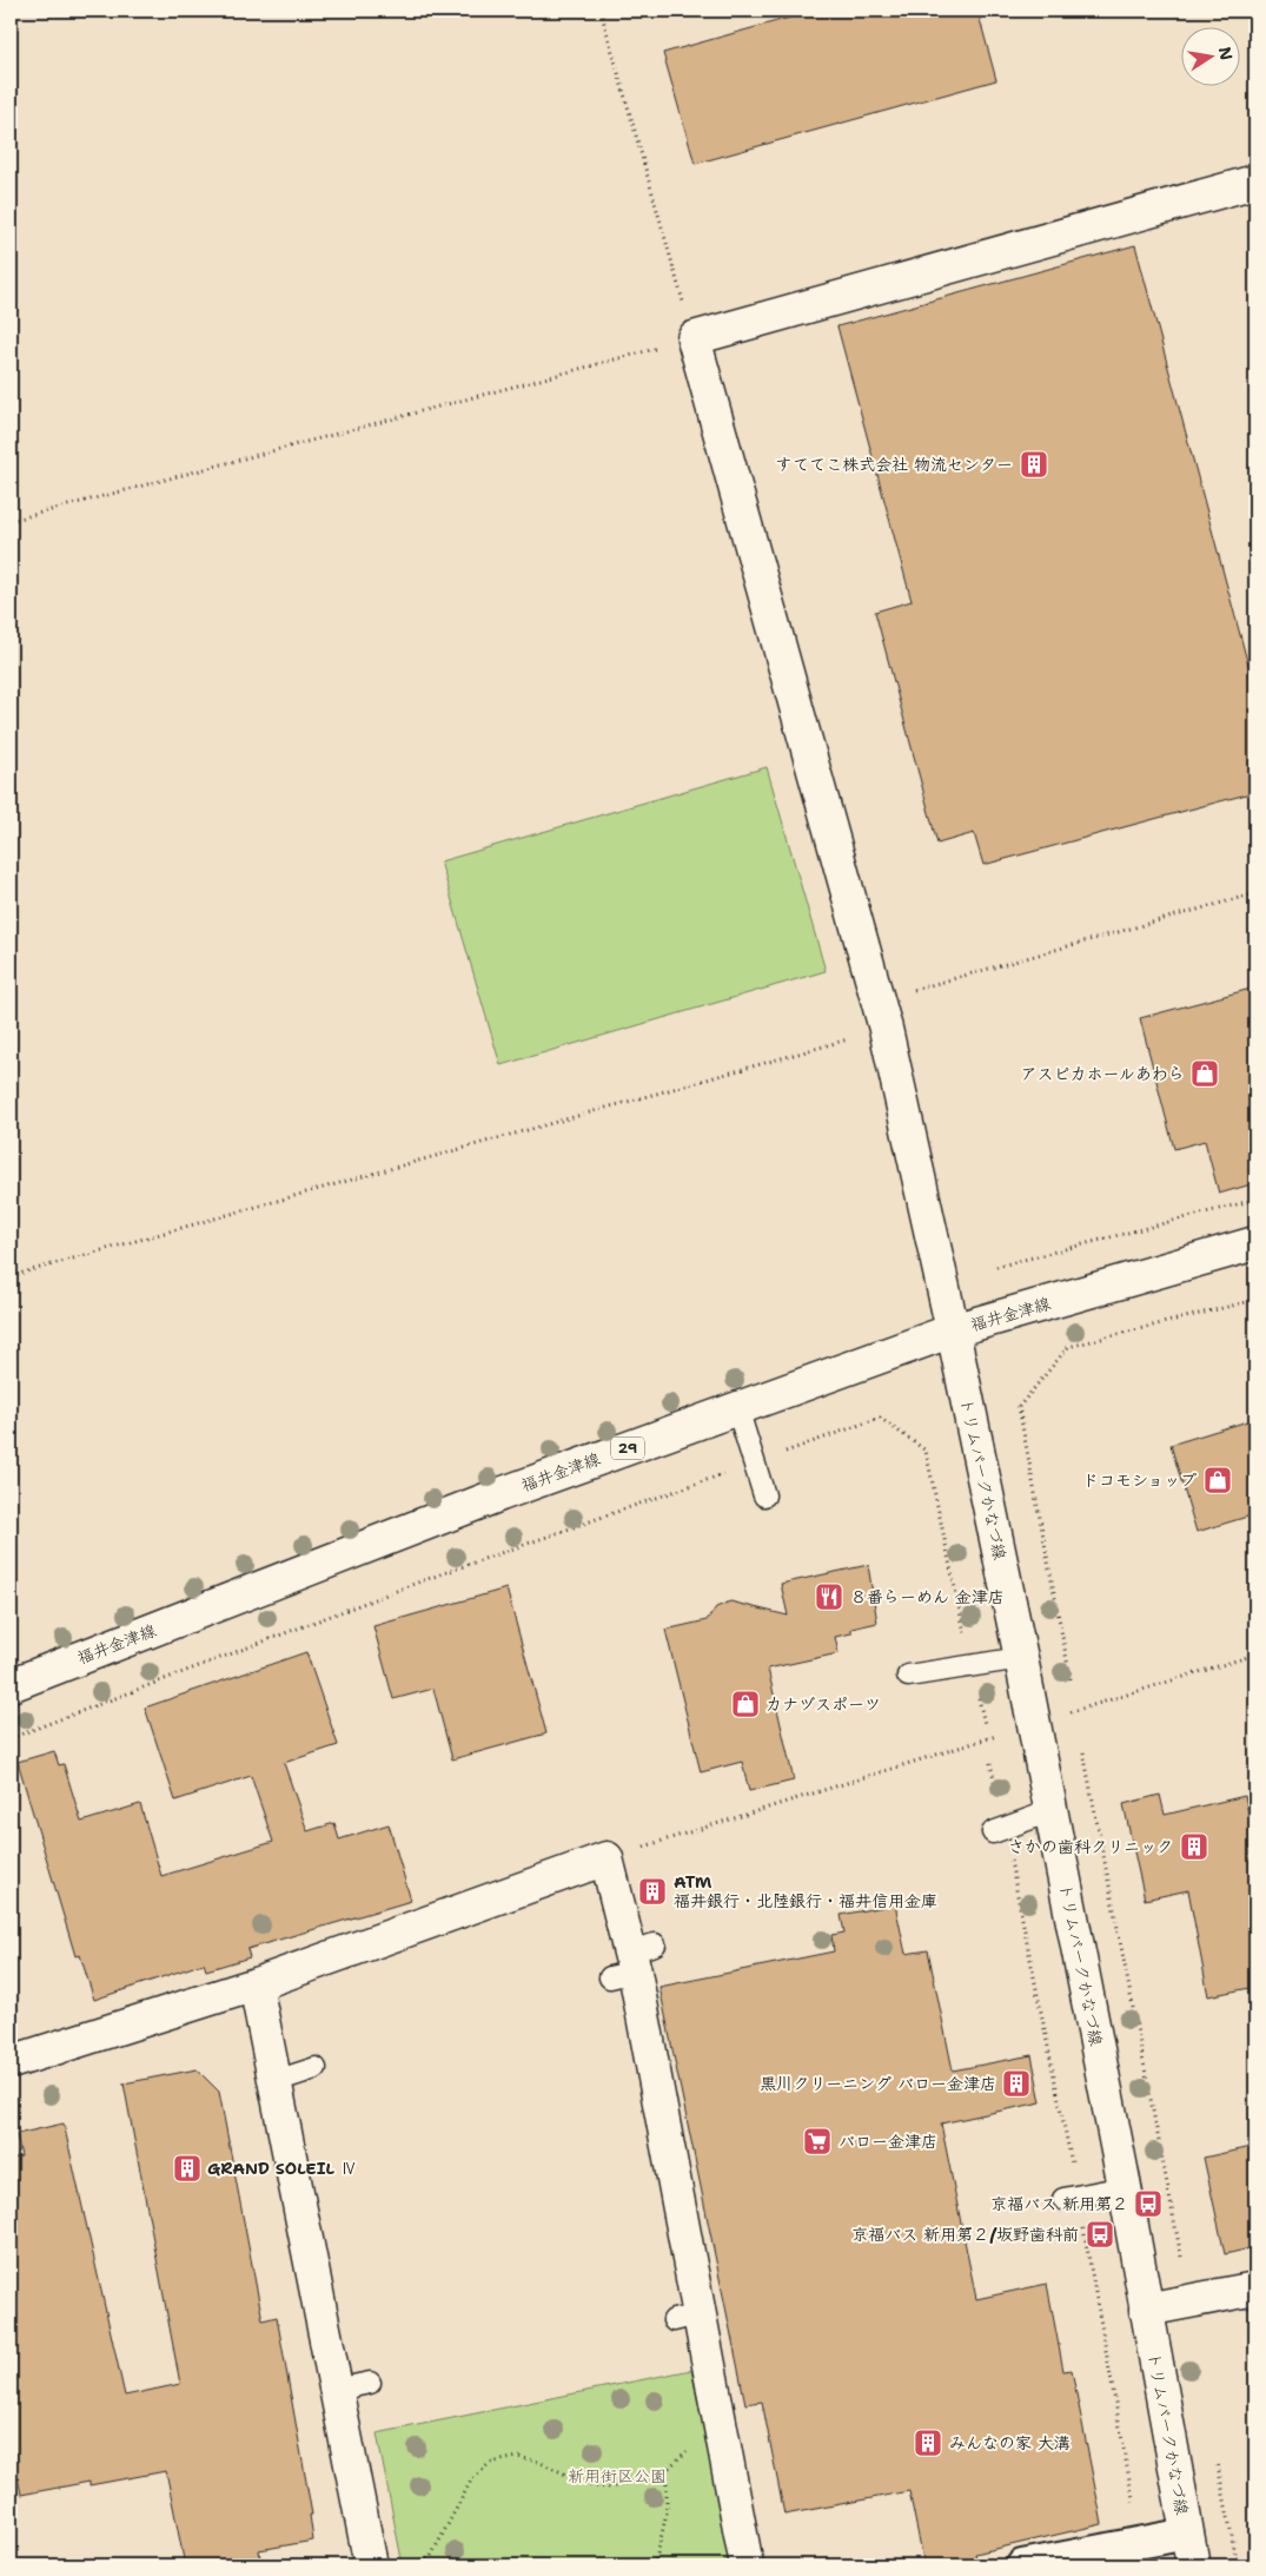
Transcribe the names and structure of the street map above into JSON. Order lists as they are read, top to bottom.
{
  "streets": {
    "street": ["福井金津線", "29", "トリムパークかなづ線"]
  },
  "crossings": [
    ["福井金津線", "トリムパークかなづ線"]
  ],
  "parks": ["新用街区公園"],
  "places": {
    "building": [
      "すててこ株式会社 物流センター",
      "さかの歯科クリニック",
      "ATM 福井銀行・北陸銀行・福井信用金庫",
      "黒川クリーニング バロー金津店",
      "GRAND SOLEIL Ⅳ",
      "みんなの家 大溝"
    ],
    "shop": ["アスピカホールあわら", "ドコモショップ", "カナヅスポーツ"],
    "restaurant": ["８番らーめん 金津店"],
    "supermarket": ["バロー金津店"],
    "bus stop": ["京福バス 新用第２", "京福バス 新用第２/坂野歯科前"]
  },
  "north": "right"
}
